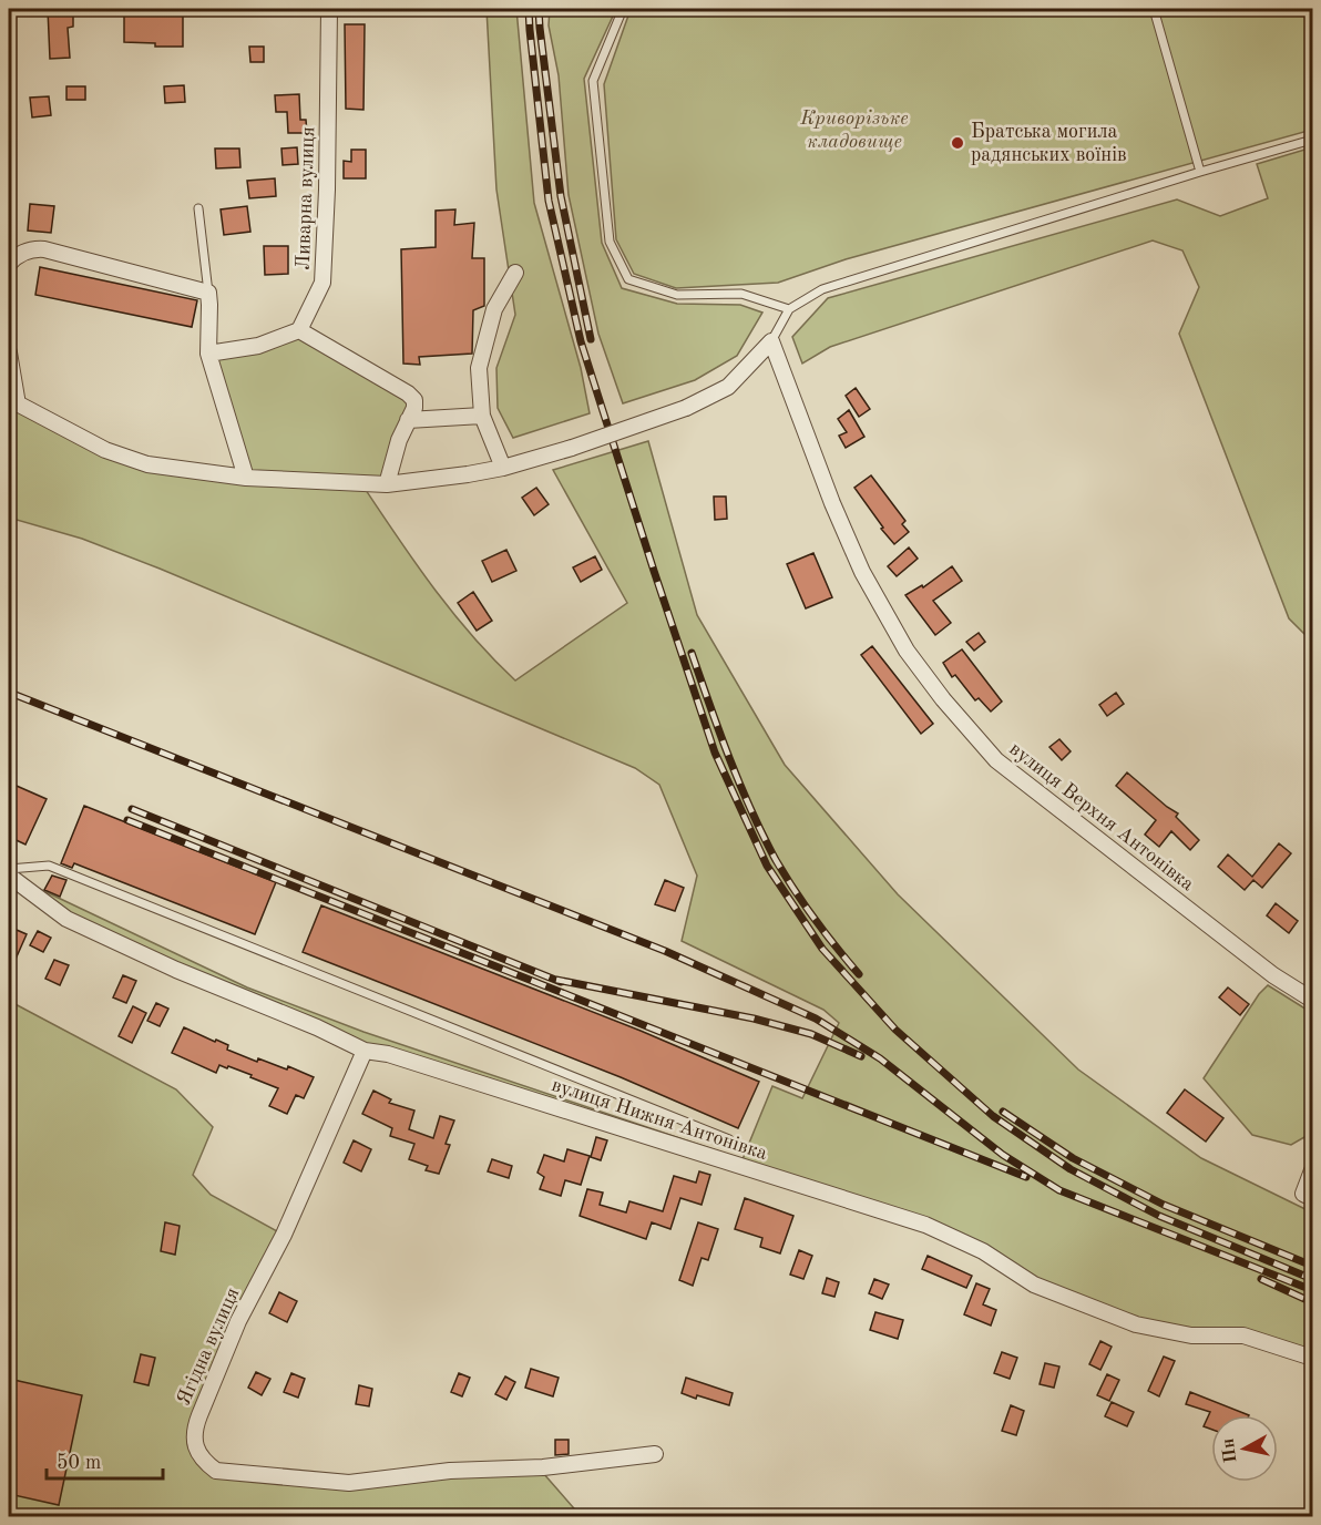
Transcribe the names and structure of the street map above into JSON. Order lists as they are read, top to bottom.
{
  "streets": {
    "street": [
      "Ливарна вулиця",
      "вулиця Верхня Антонівка",
      "вулиця Нижня Антонівка",
      "Ягідна вулиця"
    ]
  },
  "crossings": [
    ["вулиця Нижня Антонівка", "Ягідна вулиця"]
  ],
  "parks": ["Криворізьке кладовище"],
  "places": ["Братська могила радянських воїнів"],
  "scale_bar": "50 m",
  "north": "left"
}
